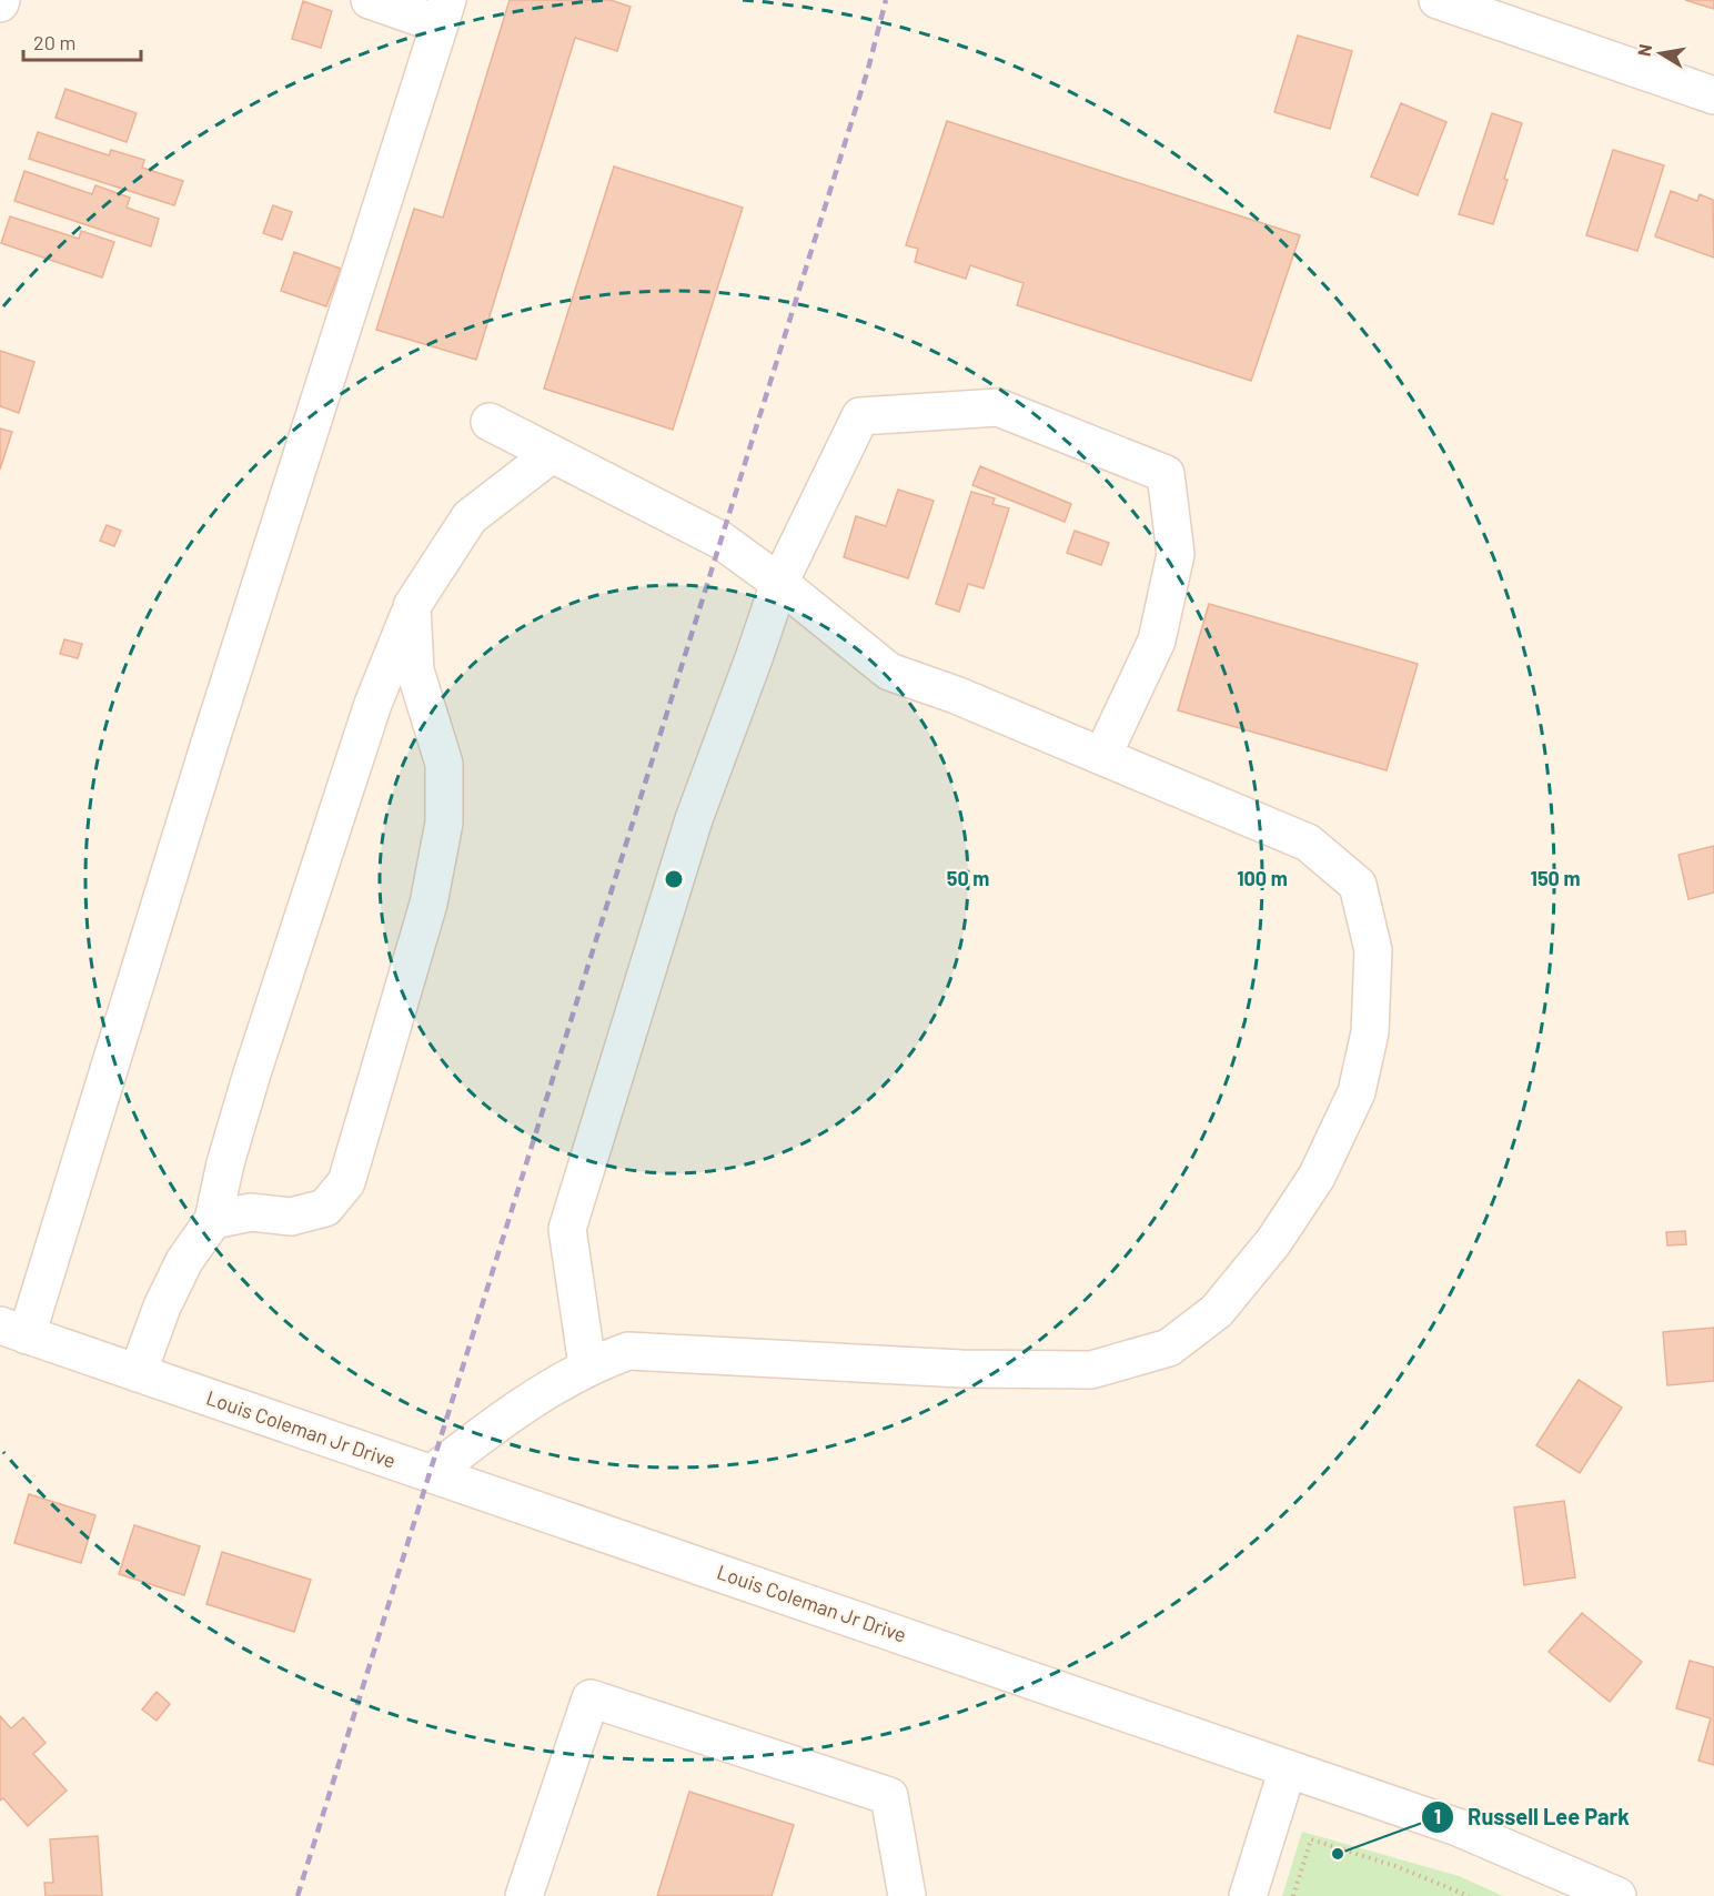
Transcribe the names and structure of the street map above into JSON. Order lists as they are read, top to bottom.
{
  "streets": {
    "street": ["Louis Coleman Jr Drive"]
  },
  "places": ["Russell Lee Park"],
  "scale_bar": "20 m",
  "north": "left",
  "rings": ["50 m", "100 m", "150 m"]
}
